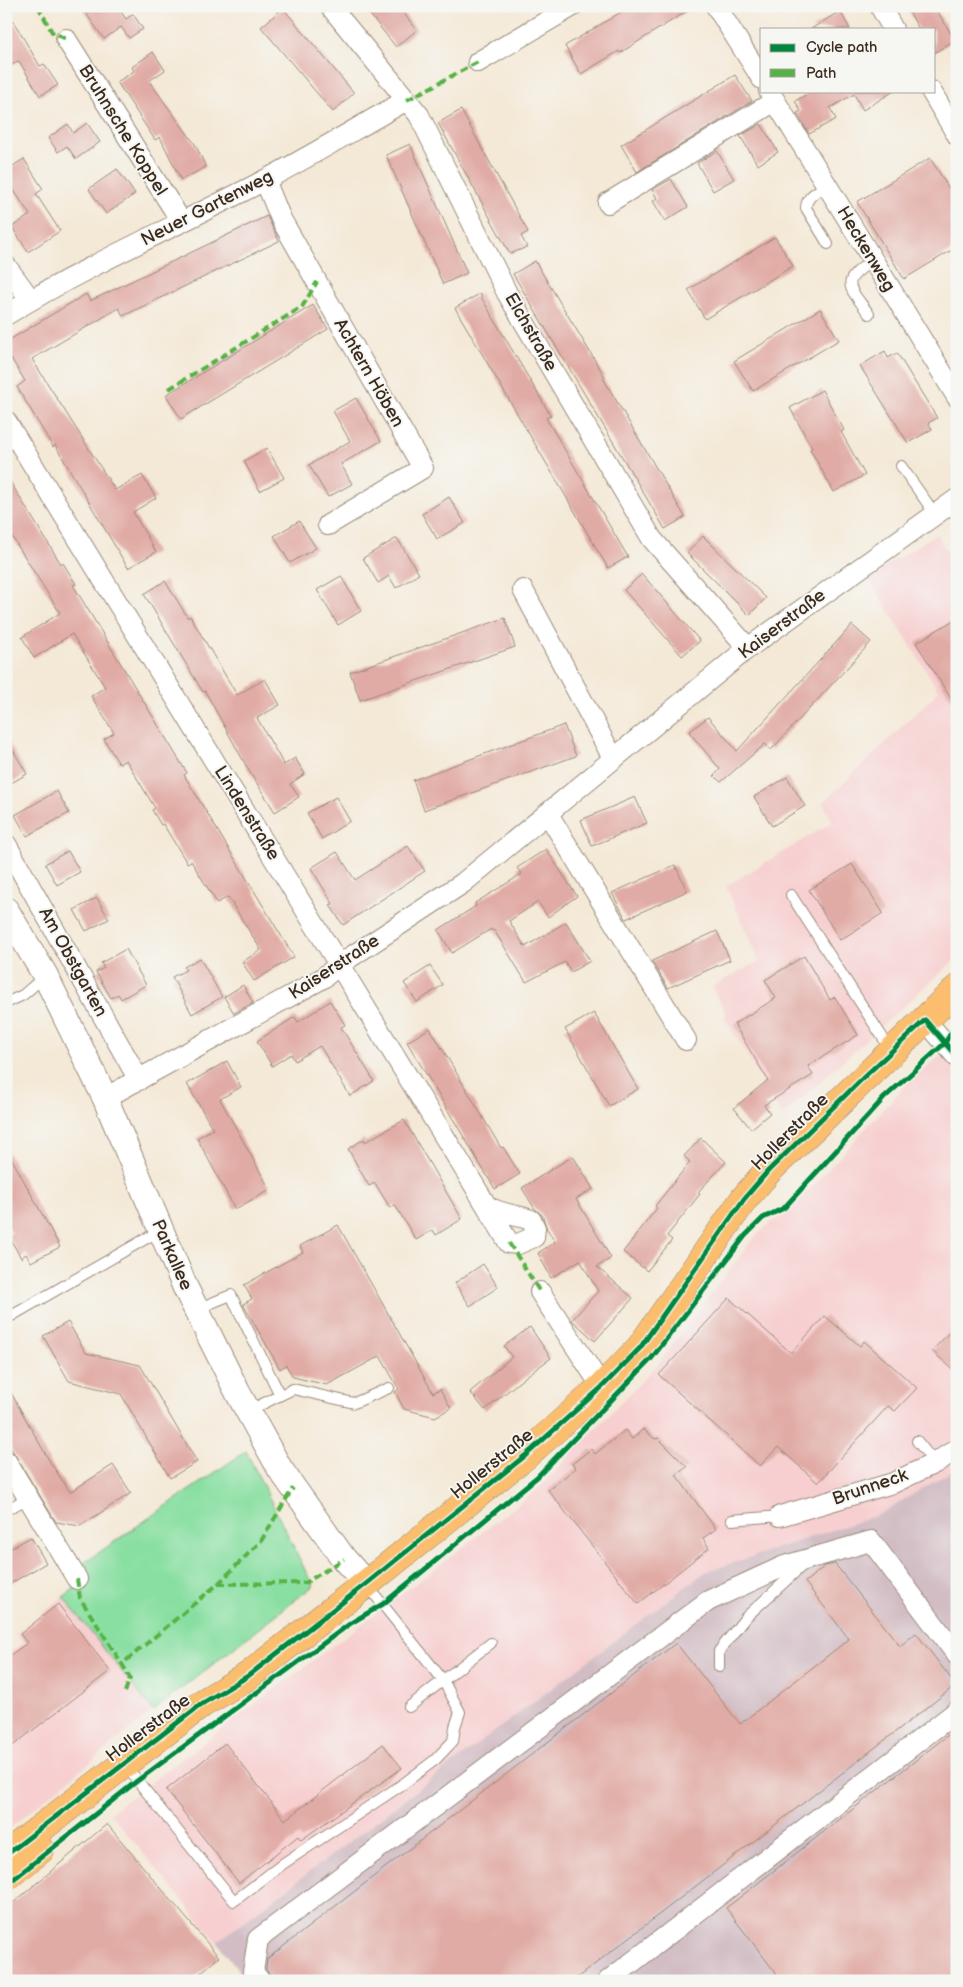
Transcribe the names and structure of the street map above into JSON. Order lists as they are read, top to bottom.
{
  "streets": {
    "main road": ["Hollerstraße"],
    "street": [
      "Bruhnsche Koppel",
      "Neuer Gartenweg",
      "Heckenweg",
      "Elchstraße",
      "Achtern Höben",
      "Kaiserstraße",
      "Lindenstraße",
      "Am Obstgarten",
      "Parkallee",
      "Brunneck"
    ]
  },
  "crossings": [
    ["Bruhnsche Koppel", "Neuer Gartenweg"],
    ["Neuer Gartenweg", "Elchstraße"],
    ["Neuer Gartenweg", "Achtern Höben"],
    ["Elchstraße", "Kaiserstraße"],
    ["Kaiserstraße", "Lindenstraße"],
    ["Kaiserstraße", "Am Obstgarten"],
    ["Kaiserstraße", "Parkallee"],
    ["Hollerstraße", "Parkallee"]
  ],
  "legend": ["Cycle path", "Path"]
}
